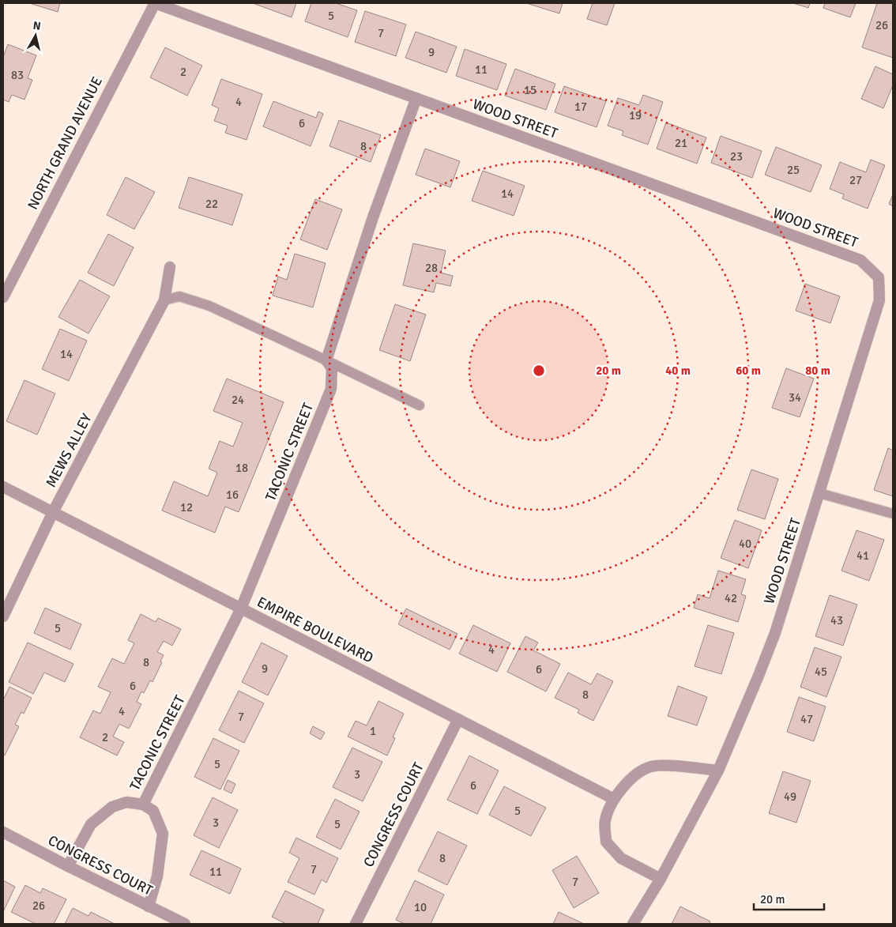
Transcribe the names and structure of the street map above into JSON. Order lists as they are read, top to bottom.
{
  "streets": {
    "street": [
      "WOOD STREET",
      "NORTH GRAND AVENUE",
      "MEWS ALLEY",
      "TACONIC STREET",
      "EMPIRE BOULEVARD",
      "CONGRESS COURT"
    ]
  },
  "crossings": [
    ["WOOD STREET", "NORTH GRAND AVENUE"],
    ["MEWS ALLEY", "EMPIRE BOULEVARD"],
    ["TACONIC STREET", "EMPIRE BOULEVARD"],
    ["TACONIC STREET", "CONGRESS COURT"],
    ["EMPIRE BOULEVARD", "CONGRESS COURT"]
  ],
  "house_numbers": [
    "5",
    "26",
    "7",
    "9",
    "11",
    "2",
    "83",
    "15",
    "4",
    "17",
    "19",
    "6",
    "21",
    "8",
    "23",
    "25",
    "27",
    "14",
    "22",
    "28",
    "14",
    "34",
    "24",
    "18",
    "16",
    "12",
    "40",
    "41",
    "42",
    "43",
    "5",
    "4",
    "8",
    "9",
    "6",
    "45",
    "6",
    "8",
    "4",
    "7",
    "47",
    "1",
    "2",
    "5",
    "3",
    "6",
    "49",
    "5",
    "3",
    "5",
    "8",
    "7",
    "11",
    "7",
    "26",
    "10"
  ],
  "scale_bar": "20 m",
  "north": "top",
  "rings": [
    "20 m",
    "40 m",
    "60 m",
    "80 m"
  ]
}
